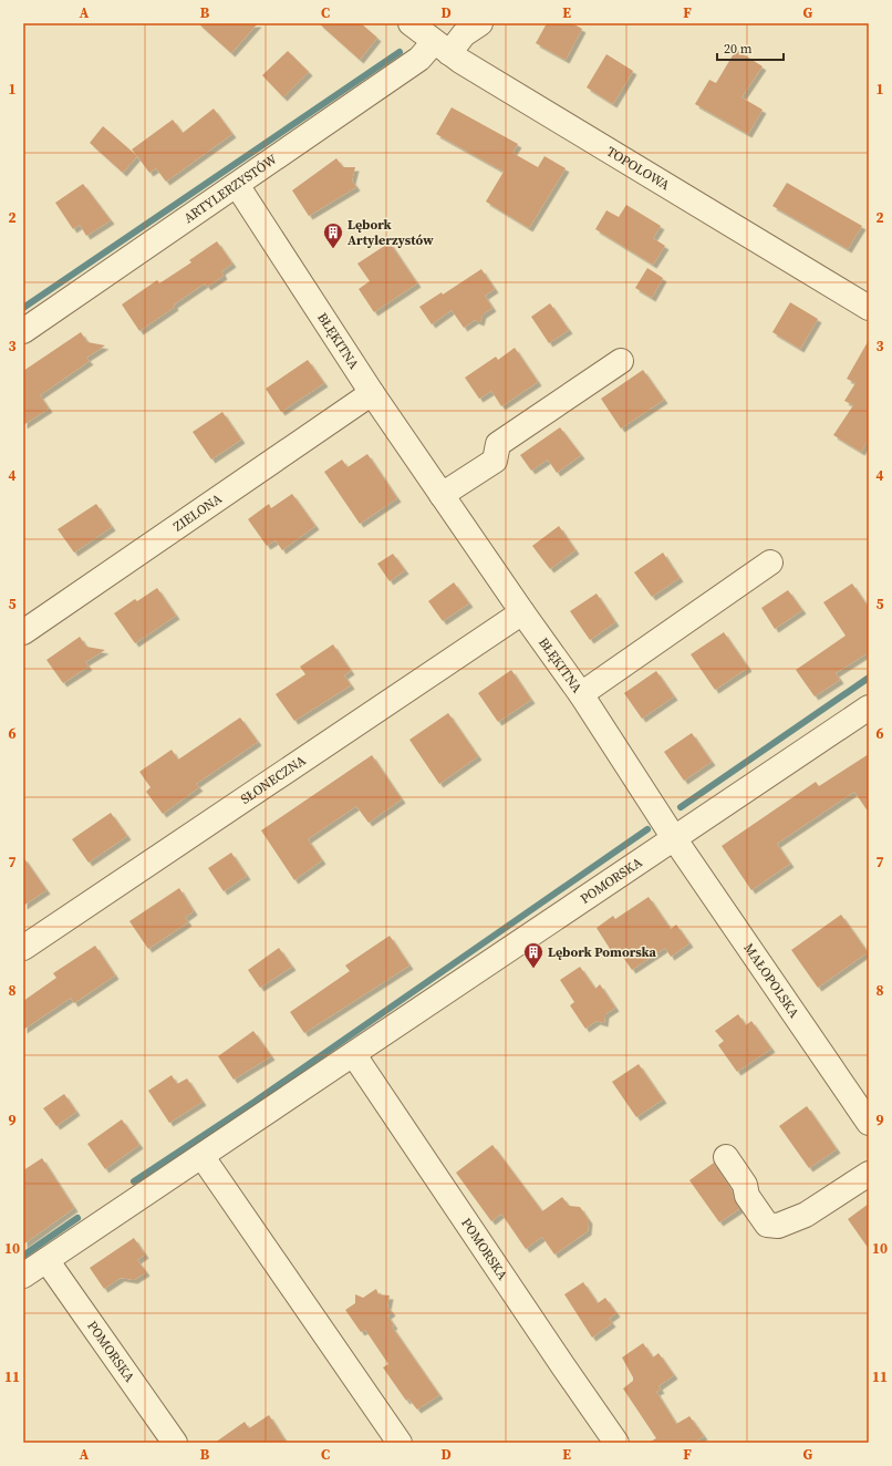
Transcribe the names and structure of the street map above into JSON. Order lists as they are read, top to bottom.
{
  "streets": {
    "street": [
      "TOPOLOWA",
      "ARTYLERZYSTÓW",
      "BŁĘKITNA",
      "ZIELONA",
      "SŁONECZNA",
      "POMORSKA",
      "MAŁOPOLSKA"
    ]
  },
  "crossings": [
    ["TOPOLOWA", "ARTYLERZYSTÓW"],
    ["ARTYLERZYSTÓW", "BŁĘKITNA"],
    ["BŁĘKITNA", "ZIELONA"],
    ["BŁĘKITNA", "SŁONECZNA"],
    ["BŁĘKITNA", "POMORSKA"],
    ["BŁĘKITNA", "MAŁOPOLSKA"],
    ["POMORSKA", "MAŁOPOLSKA"]
  ],
  "places": {
    "building": ["Lębork Artylerzystów", "Lębork Pomorska"]
  },
  "scale_bar": "20 m",
  "grid": {
    "columns": [
      "A",
      "B",
      "C",
      "D",
      "E",
      "F",
      "G"
    ],
    "rows": [
      "1",
      "2",
      "3",
      "4",
      "5",
      "6",
      "7",
      "8",
      "9",
      "10",
      "11"
    ]
  }
}
